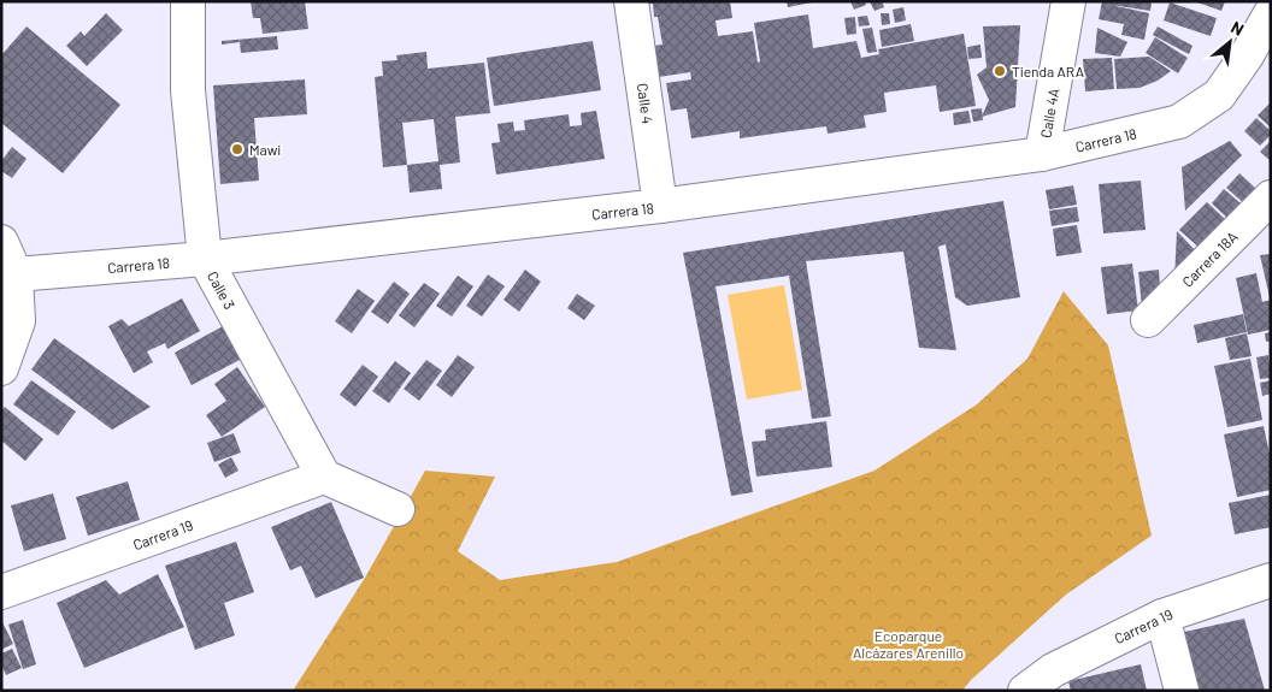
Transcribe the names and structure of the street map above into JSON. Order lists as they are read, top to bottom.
{
  "streets": {
    "street": [
      "Calle 4",
      "Calle 4A",
      "Carrera 18",
      "Carrera 18A",
      "Calle 3",
      "Carrera 19"
    ]
  },
  "crossings": [
    ["Calle 4", "Carrera 18"],
    ["Calle 4A", "Carrera 18"],
    ["Carrera 18", "Calle 3"],
    ["Calle 3", "Carrera 19"]
  ],
  "parks": ["Ecoparque Alcázares Arenillo"],
  "places": ["Tienda ARA", "Mawi"],
  "north": "top right"
}
